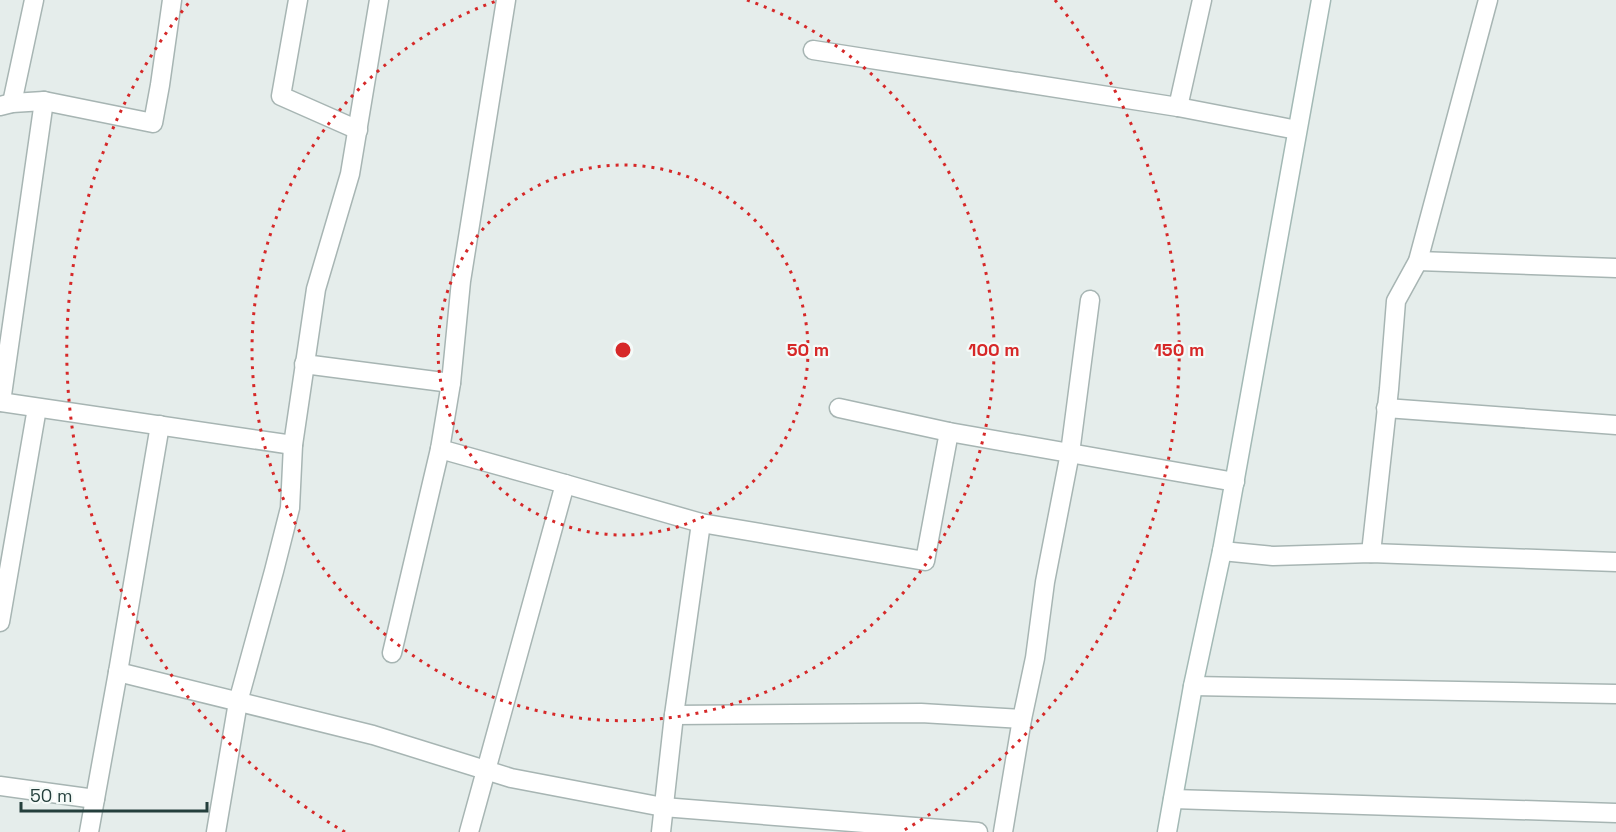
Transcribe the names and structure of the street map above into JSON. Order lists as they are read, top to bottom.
{
  "scale_bar": "50 m",
  "rings": ["50 m", "100 m", "150 m"]
}
